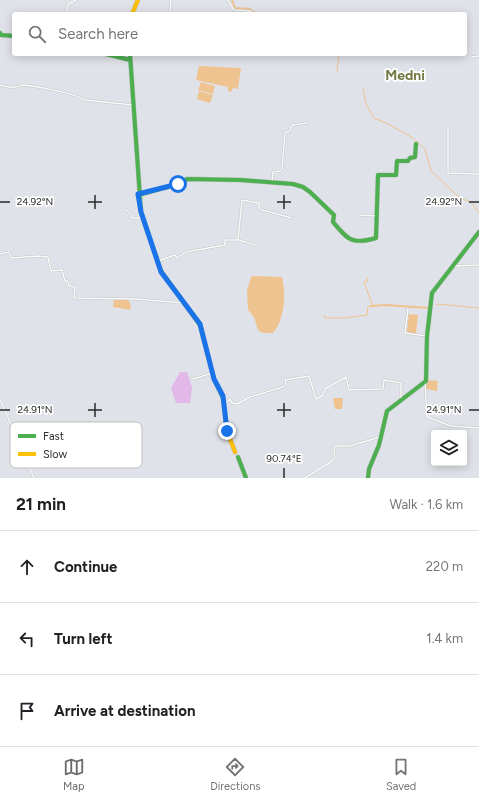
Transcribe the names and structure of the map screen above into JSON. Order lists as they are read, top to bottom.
{
  "districts": ["Medni"],
  "legend": ["Fast", "Slow"],
  "page": {
    "search": "Search here",
    "heading": ["21 min", "Walk · 1.6 km"],
    "list": [
      ["Continue", "220 m"],
      ["Turn left", "1.4 km"],
      "Arrive at destination"
    ],
    "nav": ["Map", "Directions", "Saved"]
  },
  "coordinates": ["24.92°N", "24.91°N", "90.74°E"]
}
